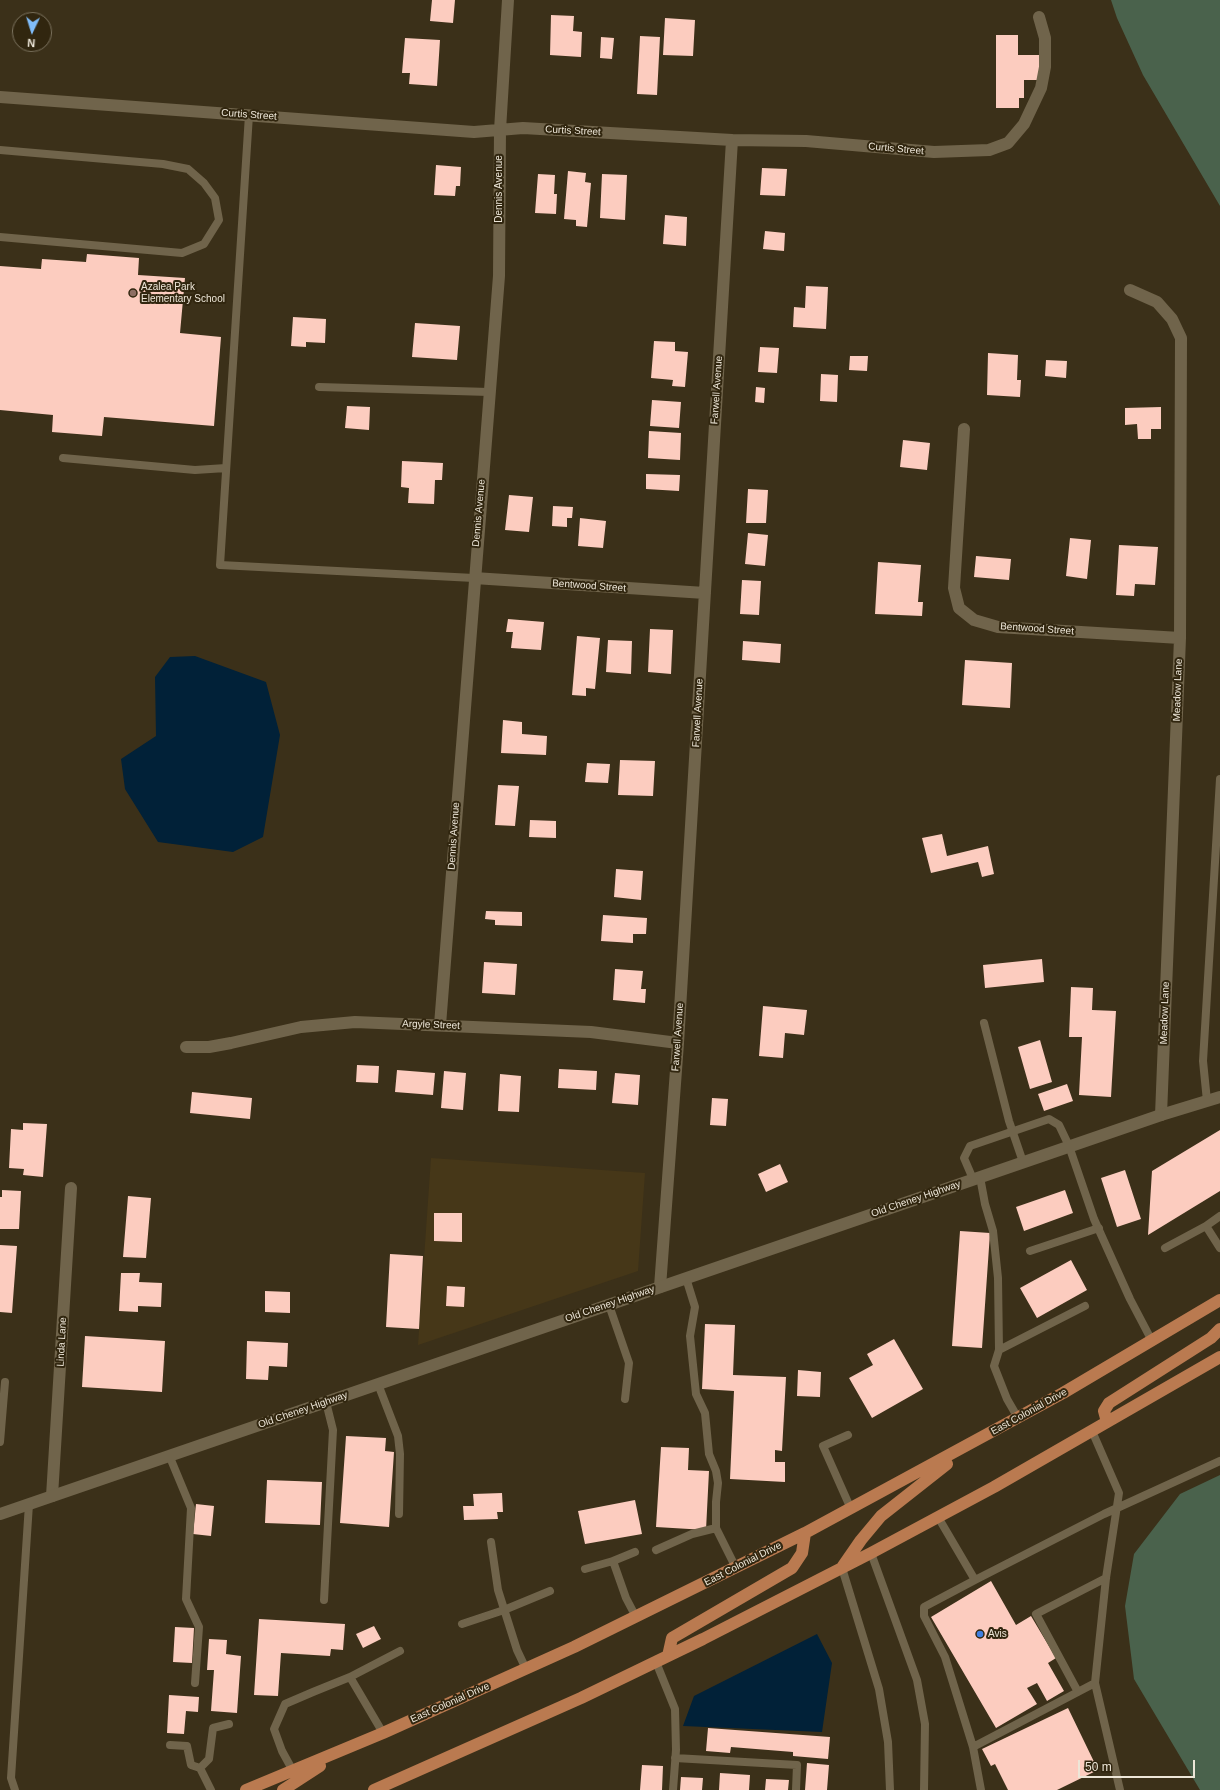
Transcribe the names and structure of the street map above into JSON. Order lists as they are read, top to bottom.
{
  "streets": {
    "highway": ["East Colonial Drive"],
    "street": [
      "Curtis Street",
      "Dennis Avenue",
      "Farwell Avenue",
      "Bentwood Street",
      "Meadow Lane",
      "Argyle Street",
      "Old Cheney Highway",
      "Linda Lane"
    ]
  },
  "crossings": [
    ["Curtis Street", "Dennis Avenue"],
    ["Curtis Street", "Farwell Avenue"],
    ["Dennis Avenue", "Bentwood Street"],
    ["Dennis Avenue", "Argyle Street"],
    ["Farwell Avenue", "Bentwood Street"],
    ["Farwell Avenue", "Argyle Street"],
    ["Farwell Avenue", "Old Cheney Highway"],
    ["Bentwood Street", "Meadow Lane"],
    ["Meadow Lane", "Old Cheney Highway"],
    ["Old Cheney Highway", "Linda Lane"]
  ],
  "places": ["Azalea Park Elementary School", "Avis"],
  "scale_bar": "50 m",
  "north": "bottom"
}
